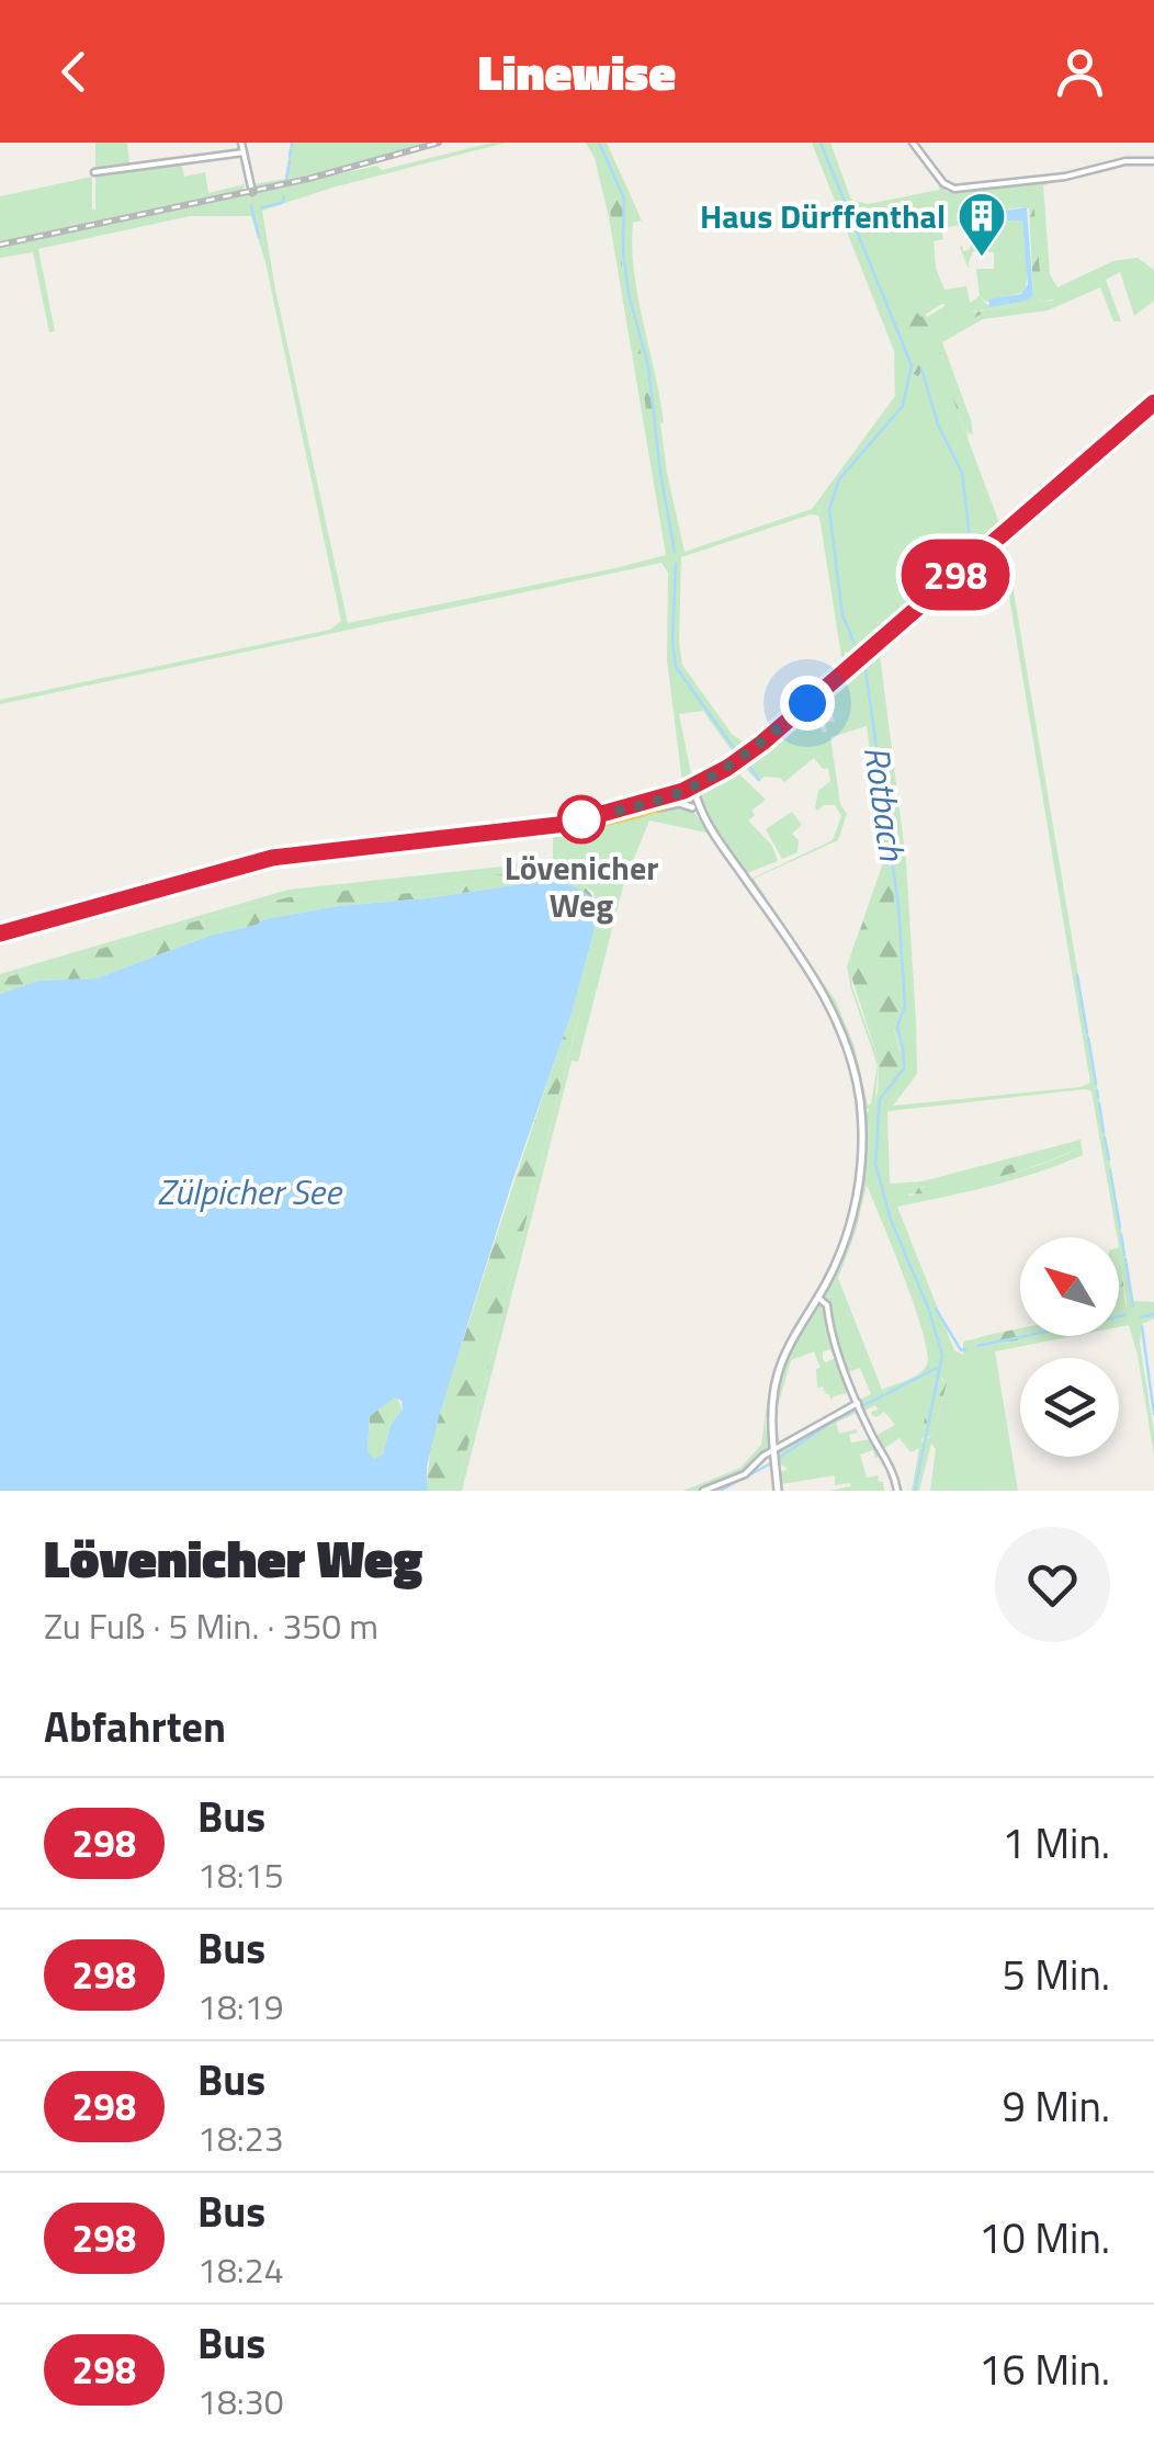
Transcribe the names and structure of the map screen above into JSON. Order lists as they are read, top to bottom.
{
  "water": ["Rotbach", "Zülpicher See"],
  "places": {
    "building": ["Haus Dürffenthal"],
    "other": ["Lövenicher Weg"]
  },
  "lines": ["bus line 298"],
  "north": "top left",
  "page": {
    "header": "Linewise",
    "on_map": "298",
    "heading": [
      ["Lövenicher Weg", "Zu Fuß · 5 Min. · 350 m"],
      "Abfahrten"
    ],
    "list": [
      {
        "mark": "298",
        "name": "Bus",
        "note": "18:15",
        "value": "1 Min."
      },
      {
        "mark": "298",
        "name": "Bus",
        "note": "18:19",
        "value": "5 Min."
      },
      {
        "mark": "298",
        "name": "Bus",
        "note": "18:23",
        "value": "9 Min."
      },
      {
        "mark": "298",
        "name": "Bus",
        "note": "18:24",
        "value": "10 Min."
      },
      {
        "mark": "298",
        "name": "Bus",
        "note": "18:30",
        "value": "16 Min."
      }
    ]
  }
}
